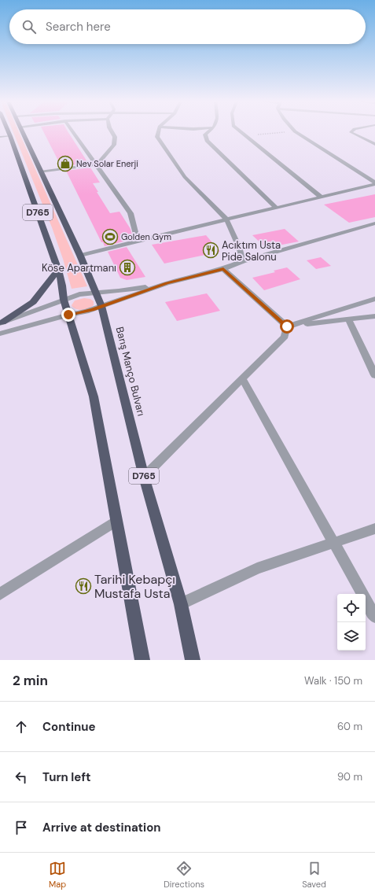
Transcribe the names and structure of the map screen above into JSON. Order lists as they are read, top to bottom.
{
  "streets": {
    "highway": ["D765", "Barış Manço Bulvarı"]
  },
  "places": {
    "shop": ["Nev Solar Enerji"],
    "sports": ["Golden Gym"],
    "restaurant": ["Acıktım Usta Pide Salonu", "Tarihi Kebapçı Mustafa Usta"],
    "building": ["Köse Apartmanı"]
  },
  "page": {
    "search": "Search here",
    "heading": ["2 min", "Walk · 150 m"],
    "list": [
      ["Continue", "60 m"],
      ["Turn left", "90 m"],
      "Arrive at destination"
    ],
    "nav": ["Map", "Directions", "Saved"]
  }
}
